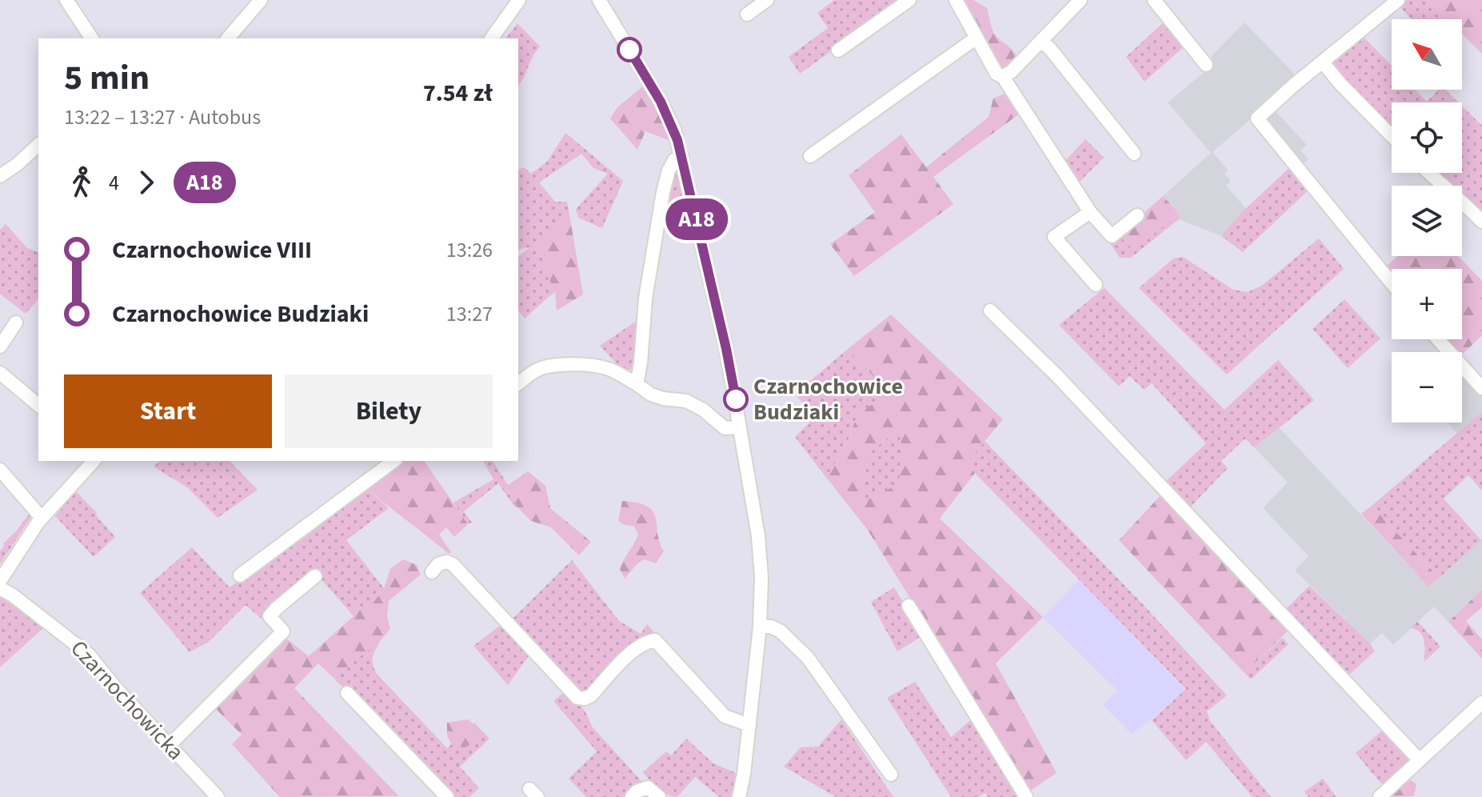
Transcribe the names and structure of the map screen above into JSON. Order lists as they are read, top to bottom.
{
  "streets": {
    "street": ["Czarnochowicka"]
  },
  "places": ["Czarnochowice Budziaki"],
  "lines": ["bus line A18"],
  "north": "top left",
  "page": {
    "on_map": "A18",
    "map_buttons": ["+", "−"],
    "heading": ["5 min", "13:22 – 13:27 · Autobus", "7.54 zł"],
    "legs": ["4", "A18"],
    "list": [
      {
        "name": "Czarnochowice VIII",
        "value": "13:26"
      },
      {
        "name": "Czarnochowice Budziaki",
        "value": "13:27"
      }
    ],
    "buttons": ["Start", "Bilety"]
  }
}
